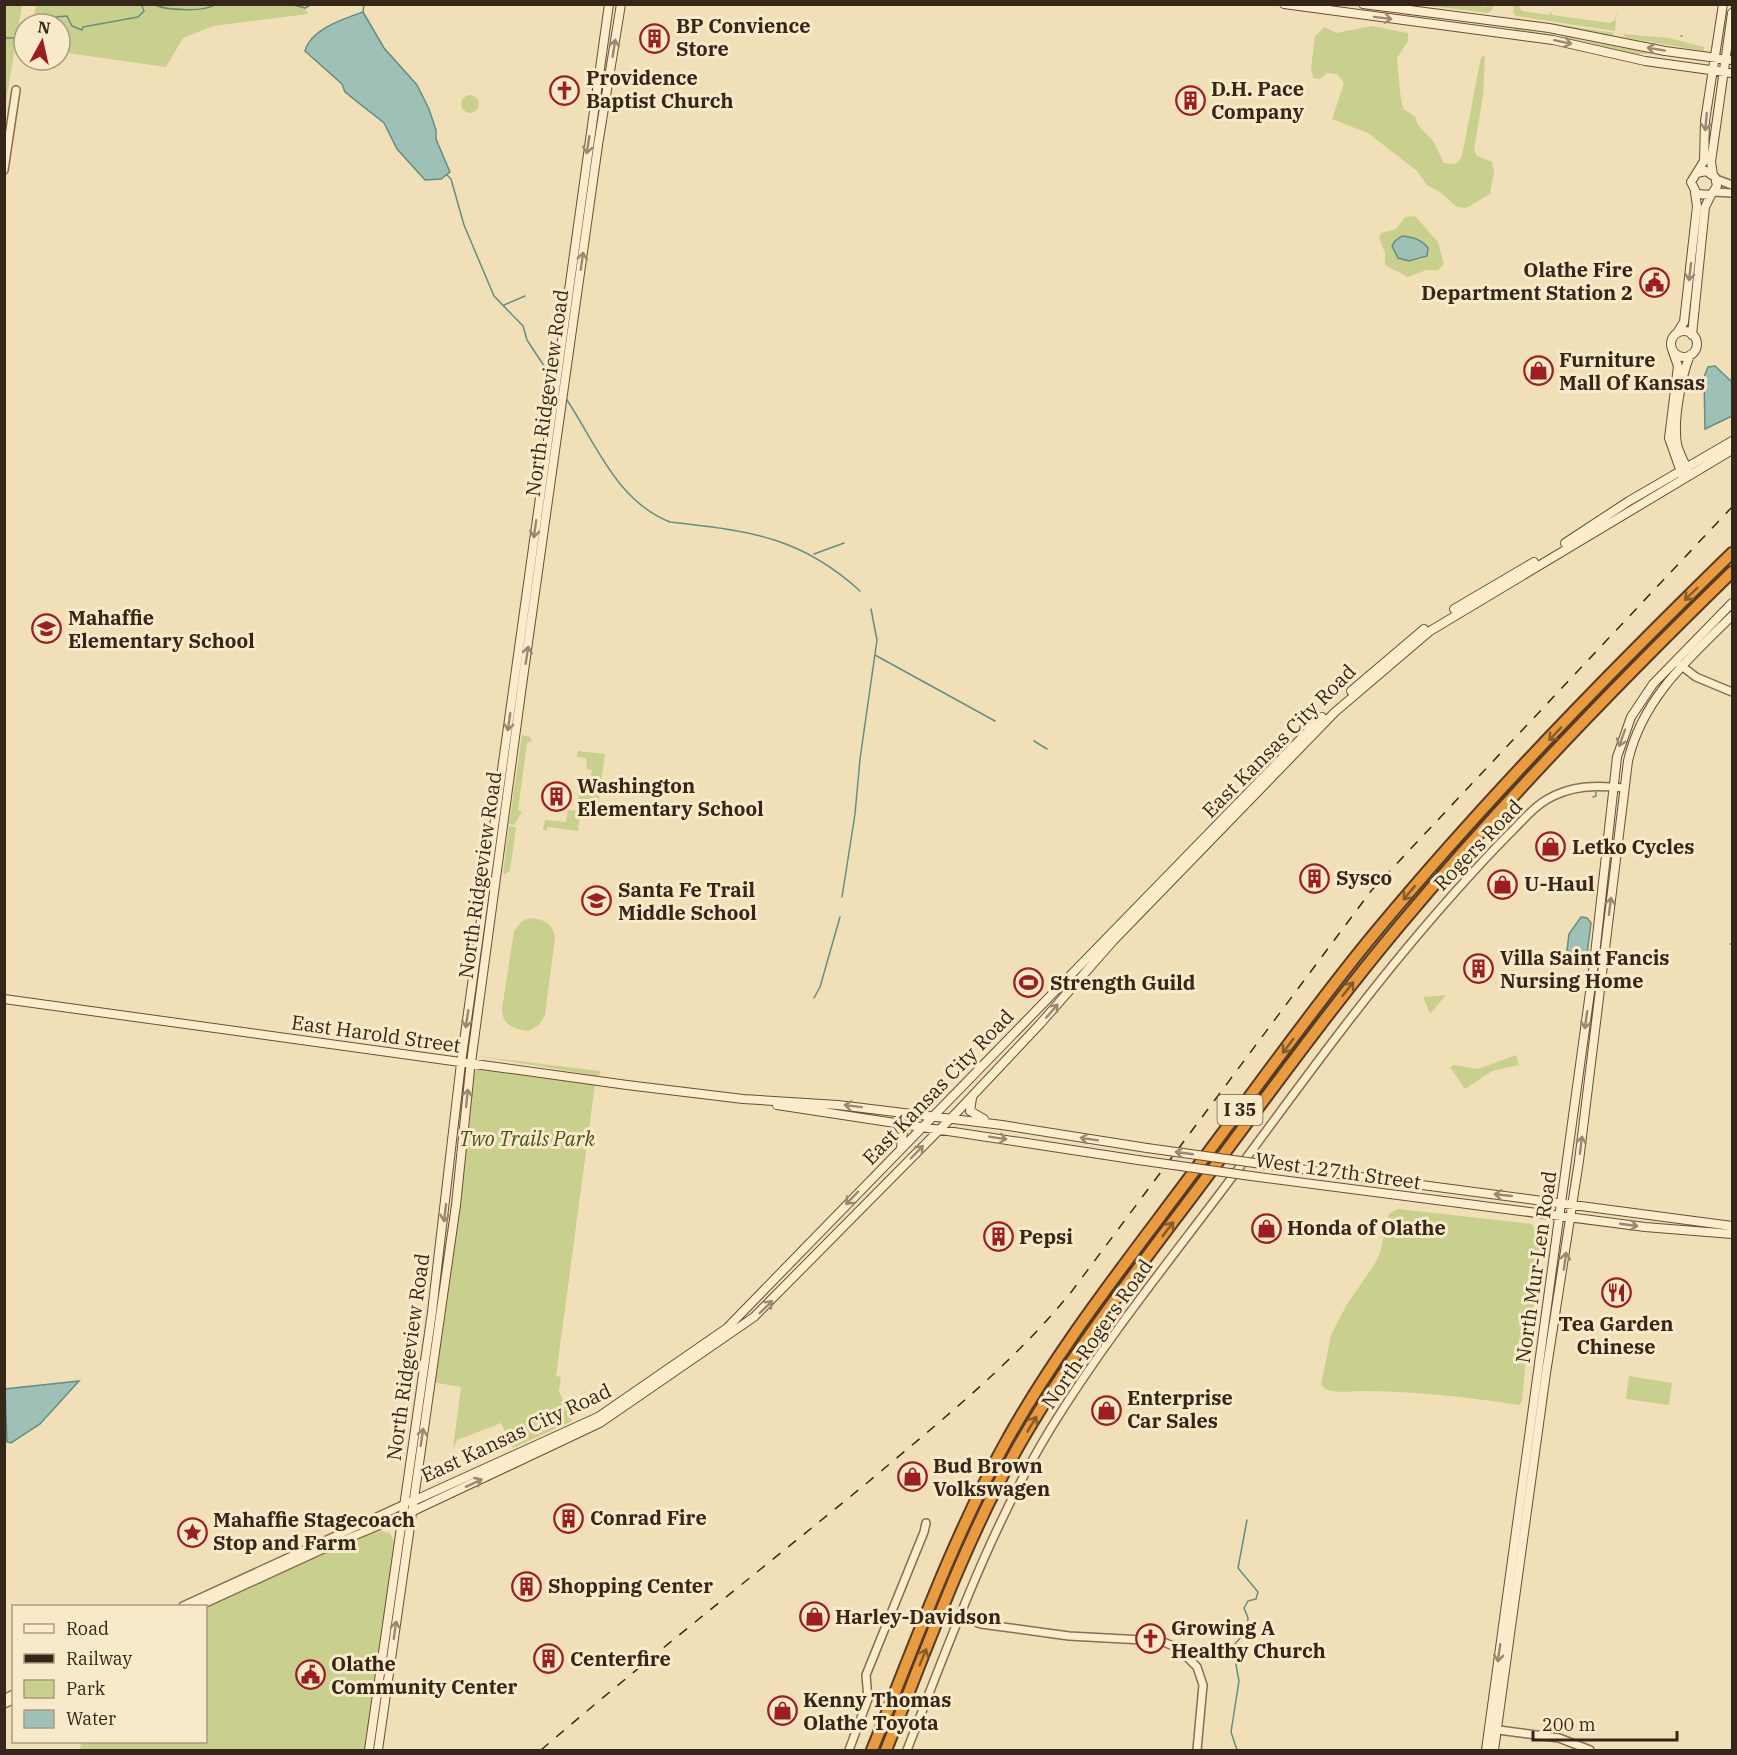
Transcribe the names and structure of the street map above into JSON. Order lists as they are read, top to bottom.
{
  "streets": {
    "highway": ["I 35"],
    "main road": [
      "North Ridgeview Road",
      "East Kansas City Road",
      "East Harold Street",
      "West 127th Street",
      "North Mur-Len Road"
    ],
    "street": ["Rogers Road", "North Rogers Road"]
  },
  "crossings": [
    ["North Ridgeview Road", "East Kansas City Road"],
    ["North Ridgeview Road", "East Harold Street"],
    ["East Kansas City Road", "East Harold Street"],
    ["East Kansas City Road", "West 127th Street"],
    ["Rogers Road", "North Mur-Len Road"],
    ["Rogers Road", "North Rogers Road"],
    ["East Harold Street", "West 127th Street"],
    ["West 127th Street", "North Mur-Len Road"]
  ],
  "parks": ["Two Trails Park"],
  "places": {
    "building": [
      "BP Convience Store",
      "D.H. Pace Company",
      "Washington Elementary School",
      "Sysco",
      "Villa Saint Fancis Nursing Home",
      "Pepsi",
      "Conrad Fire",
      "Shopping Center",
      "Centerfire"
    ],
    "church": ["Providence Baptist Church", "Growing A Healthy Church"],
    "public building": ["Olathe Fire Department Station 2", "Olathe Community Center"],
    "shop": [
      "Furniture Mall Of Kansas",
      "Letko Cycles",
      "U-Haul",
      "Honda of Olathe",
      "Enterprise Car Sales",
      "Bud Brown Volkswagen",
      "Harley-Davidson",
      "Kenny Thomas Olathe Toyota"
    ],
    "school or university": ["Mahaffie Elementary School", "Santa Fe Trail Middle School"],
    "sports": ["Strength Guild"],
    "restaurant": ["Tea Garden Chinese"],
    "place": ["Mahaffie Stagecoach Stop and Farm"]
  },
  "legend": [
    "Road",
    "Railway",
    "Park",
    "Water"
  ],
  "scale_bar": "200 m",
  "north": "top"
}
